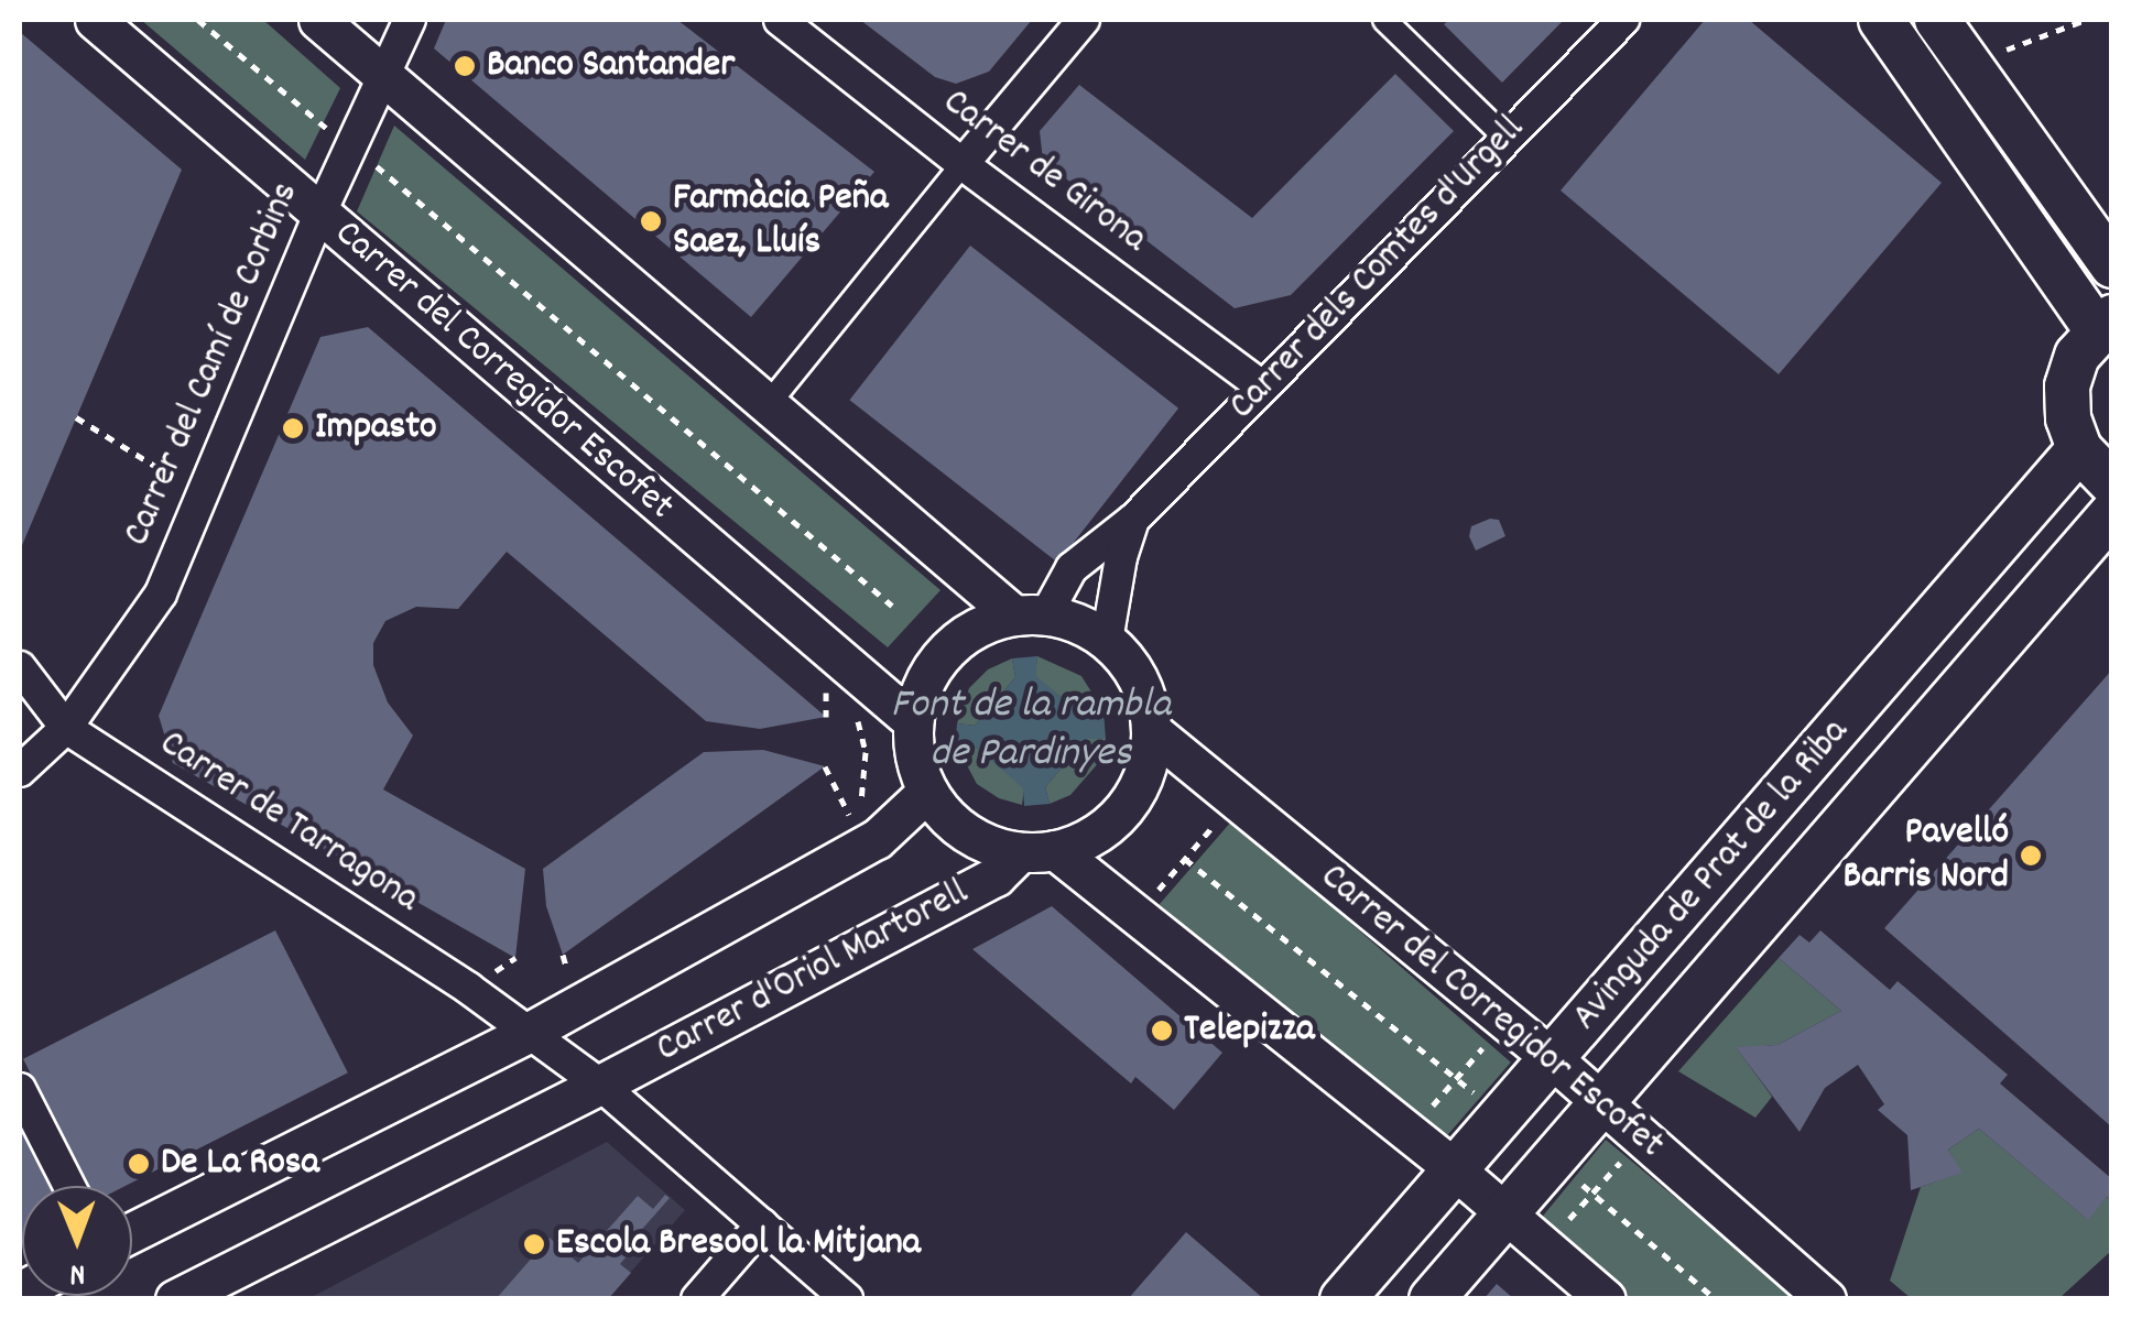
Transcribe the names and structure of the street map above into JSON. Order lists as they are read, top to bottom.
{
  "streets": {
    "main road": ["Avinguda de Prat de la Riba"],
    "street": [
      "Carrer de Girona",
      "Carrer dels Comtes d'Urgell",
      "Carrer del Camí de Corbins",
      "Carrer del Corregidor Escofet",
      "Carrer de Tarragona",
      "Carrer d'Oriol Martorell"
    ]
  },
  "crossings": [
    ["Carrer de Girona", "Carrer dels Comtes d'Urgell"],
    ["Carrer dels Comtes d'Urgell", "Carrer del Corregidor Escofet"],
    ["Carrer dels Comtes d'Urgell", "Carrer d'Oriol Martorell"],
    ["Carrer del Camí de Corbins", "Carrer del Corregidor Escofet"],
    ["Carrer del Camí de Corbins", "Carrer de Tarragona"],
    ["Carrer del Corregidor Escofet", "Avinguda de Prat de la Riba"],
    ["Carrer del Corregidor Escofet", "Carrer d'Oriol Martorell"]
  ],
  "water": ["Font de la rambla de Pardinyes"],
  "places": [
    "Banco Santander",
    "Farmàcia Peña Saez, Lluís",
    "Impasto",
    "Pavelló Barris Nord",
    "Telepizza",
    "De La Rosa",
    "Escola Bresool la Mitjana"
  ],
  "north": "bottom"
}
